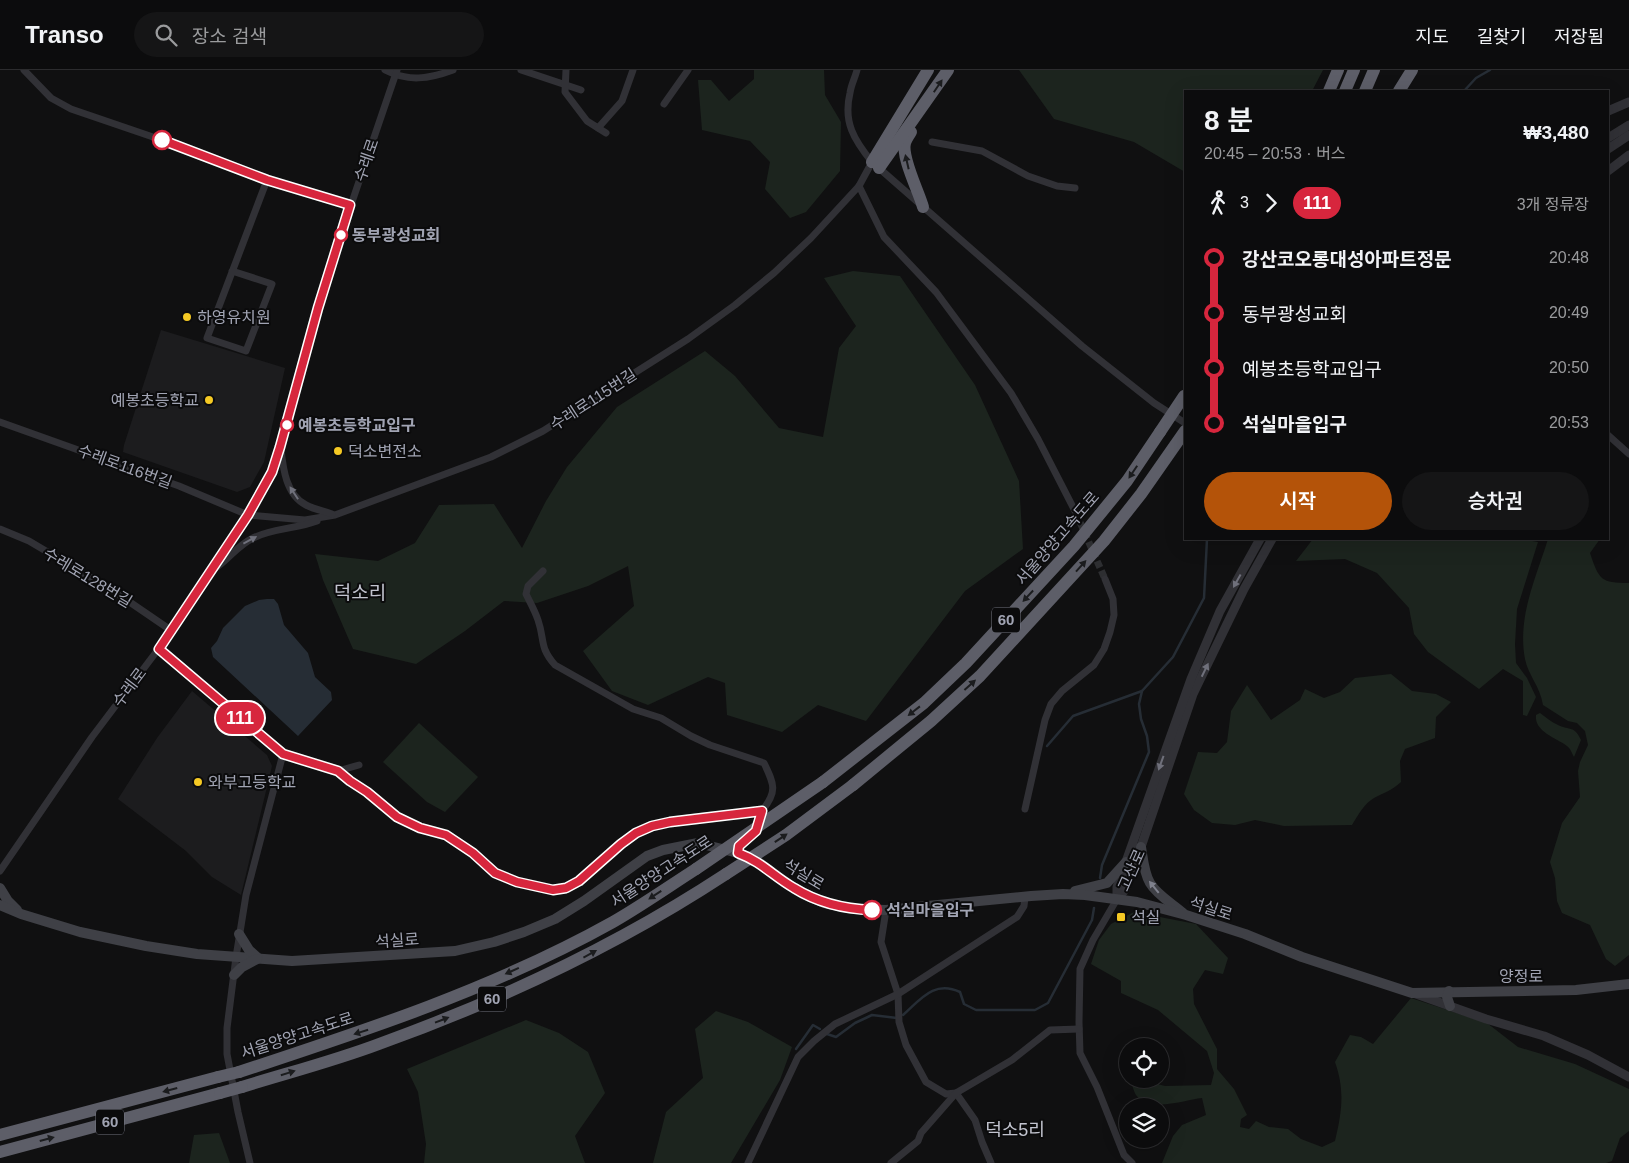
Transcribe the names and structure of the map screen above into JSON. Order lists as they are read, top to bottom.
{
  "streets": {
    "highway": ["서울양양고속도로", "60"],
    "main road": ["석실로", "양정로"],
    "street": [
      "수레로",
      "수레로115번길",
      "수레로116번길",
      "수레로128번길",
      "고산로"
    ]
  },
  "crossings": [
    ["수레로", "수레로115번길"],
    ["수레로", "수레로116번길"],
    ["수레로", "수레로128번길"],
    ["수레로115번길", "수레로116번길"],
    ["고산로", "석실로"],
    ["석실로", "양정로"]
  ],
  "districts": ["덕소리", "덕소5리"],
  "places": {
    "other": [
      "동부광성교회",
      "하영유치원",
      "예봉초등학교",
      "예봉초등학교입구",
      "덕소변전소",
      "와부고등학교",
      "석실마을입구"
    ],
    "transit": ["석실"]
  },
  "lines": ["bus line 111"],
  "page": {
    "header": "Transo",
    "search": "장소 검색",
    "nav": ["지도", "길찾기", "저장됨"],
    "on_map": "111",
    "heading": ["8 분", "20:45 – 20:53 · 버스", "₩3,480"],
    "legs": ["3", "111", "3개 정류장"],
    "list": [
      {
        "name": "강산코오롱대성아파트정문",
        "value": "20:48"
      },
      {
        "name": "동부광성교회",
        "value": "20:49"
      },
      {
        "name": "예봉초등학교입구",
        "value": "20:50"
      },
      {
        "name": "석실마을입구",
        "value": "20:53"
      }
    ],
    "buttons": ["시작", "승차권"]
  }
}
